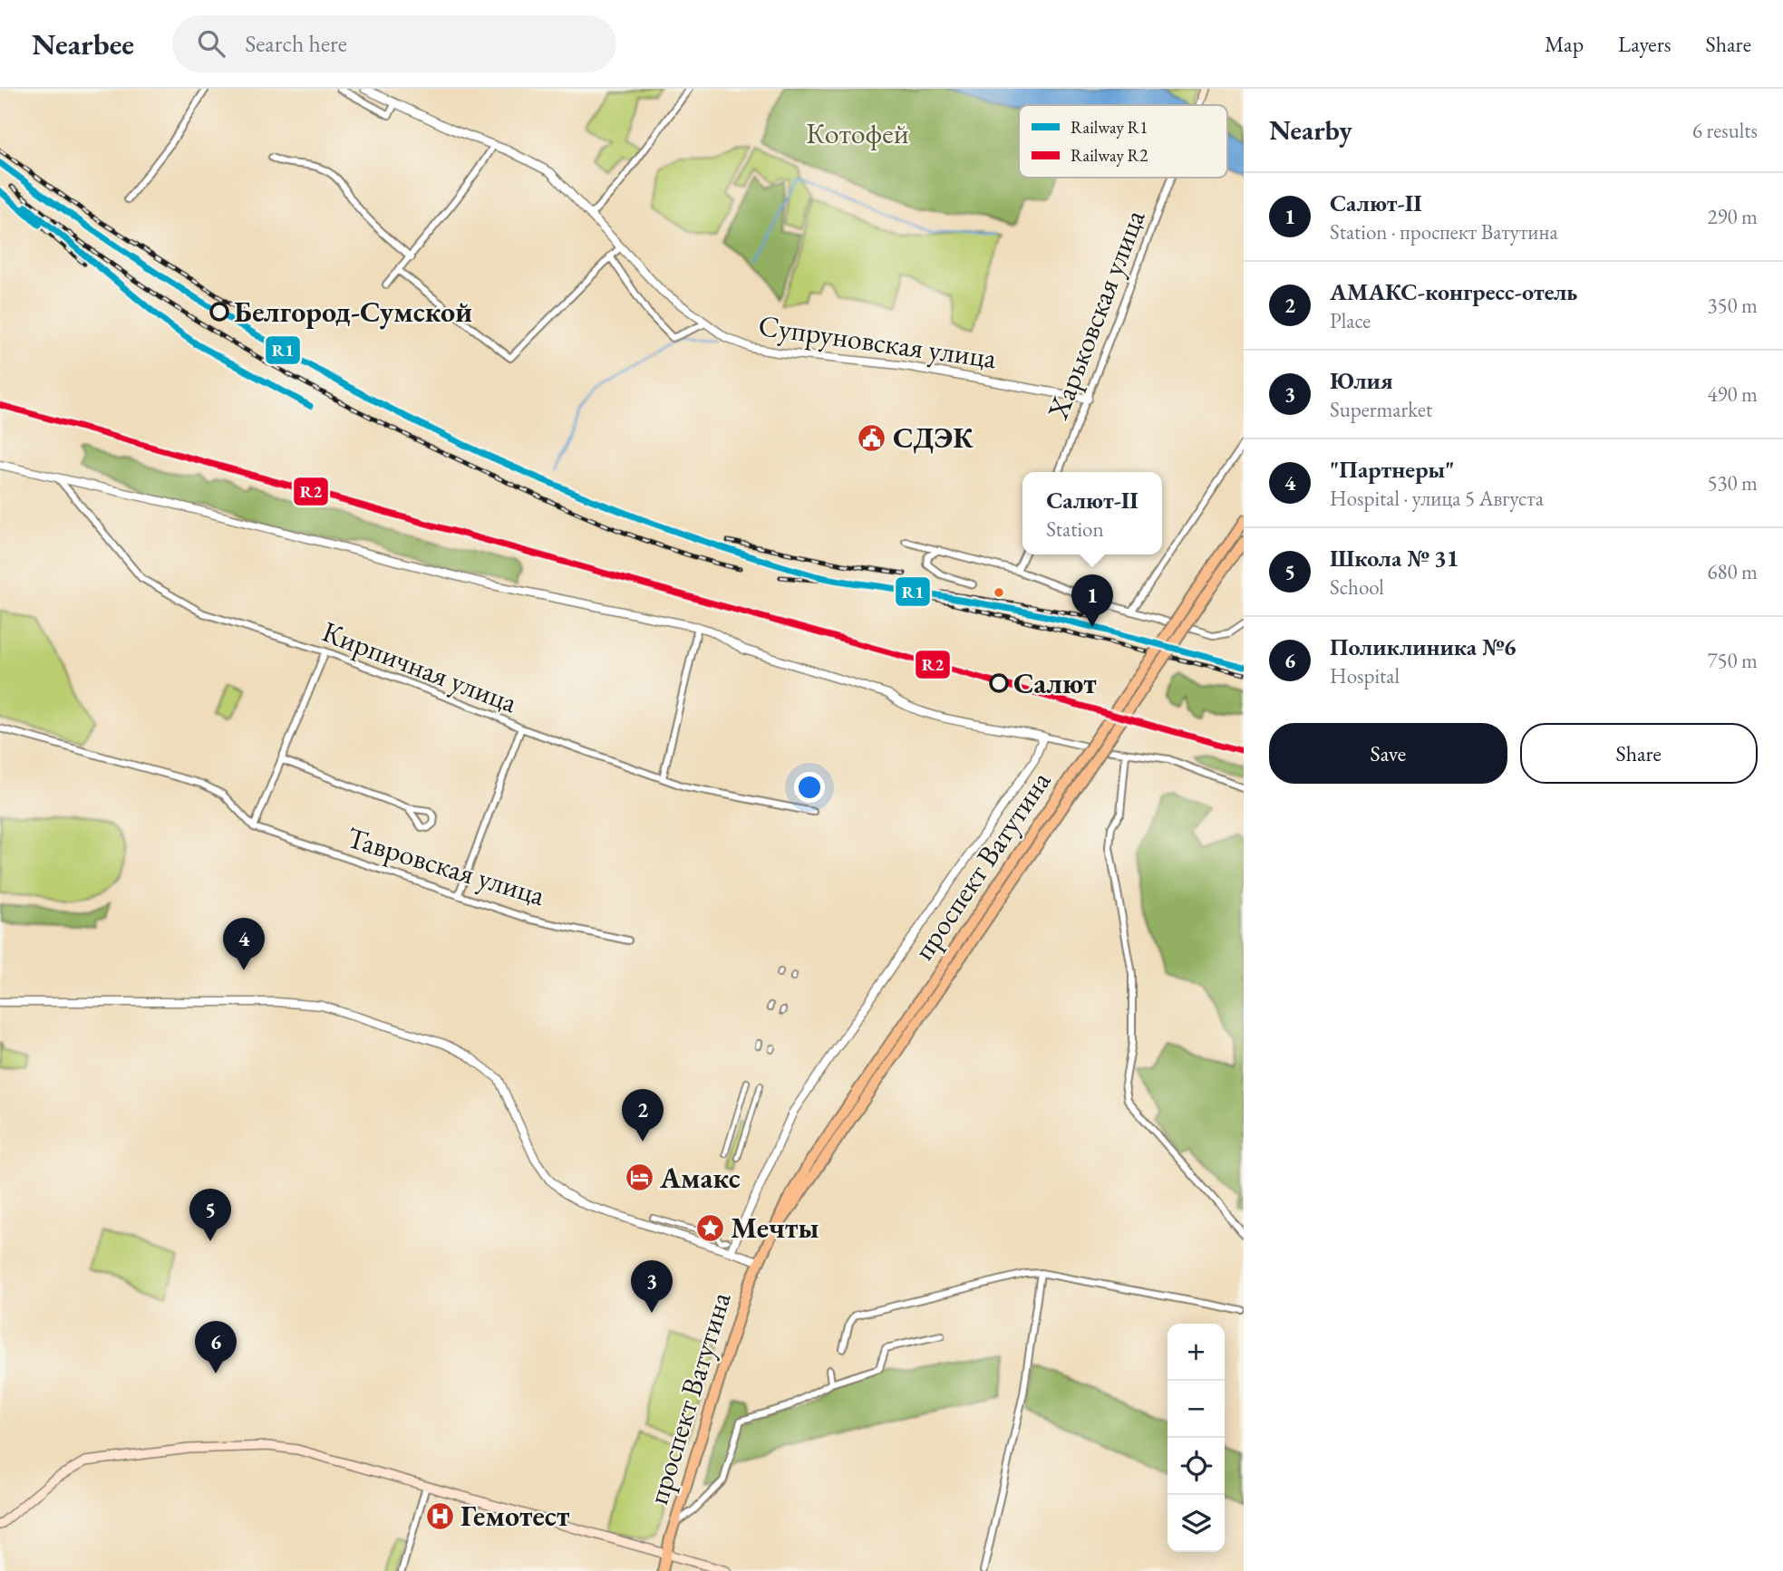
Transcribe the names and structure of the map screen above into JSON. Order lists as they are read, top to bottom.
{
  "streets": {
    "main road": ["проспект Ватутина"],
    "street": [
      "Харьковская улица",
      "Супруновская улица",
      "Кирпичная улица",
      "Тавровская улица"
    ]
  },
  "crossings": [
    ["Харьковская улица", "Супруновская улица"]
  ],
  "parks": ["Котофей"],
  "places": {
    "other": ["Белгород-Сумской", "Салют"],
    "public building": ["СДЭК"],
    "hotel": ["Амакс"],
    "place": ["Мечты"],
    "hospital": ["Гемотест"]
  },
  "lines": ["rail line R1", "rail line R2"],
  "legend": ["Railway R1", "Railway R2"],
  "page": {
    "header": "Nearbee",
    "search": "Search here",
    "nav": ["Map", "Layers", "Share"],
    "heading": ["Nearby", "6 results"],
    "list": [
      {
        "mark": "1",
        "name": "Салют-II",
        "note": "Station · проспект Ватутина",
        "value": "290 m"
      },
      {
        "mark": "2",
        "name": "АМАКС-конгресс-отель",
        "note": "Place",
        "value": "350 m"
      },
      {
        "mark": "3",
        "name": "Юлия",
        "note": "Supermarket",
        "value": "490 m"
      },
      {
        "mark": "4",
        "name": "\"Партнеры\"",
        "note": "Hospital · улица 5 Августа",
        "value": "530 m"
      },
      {
        "mark": "5",
        "name": "Школа № 31",
        "note": "School",
        "value": "680 m"
      },
      {
        "mark": "6",
        "name": "Поликлиника №6",
        "note": "Hospital",
        "value": "750 m"
      }
    ],
    "popup": ["Салют-II", "Station"],
    "pins": [
      "1",
      "4",
      "2",
      "5",
      "3",
      "6"
    ],
    "buttons": ["Save", "Share"],
    "map_buttons": ["+", "−"]
  }
}
